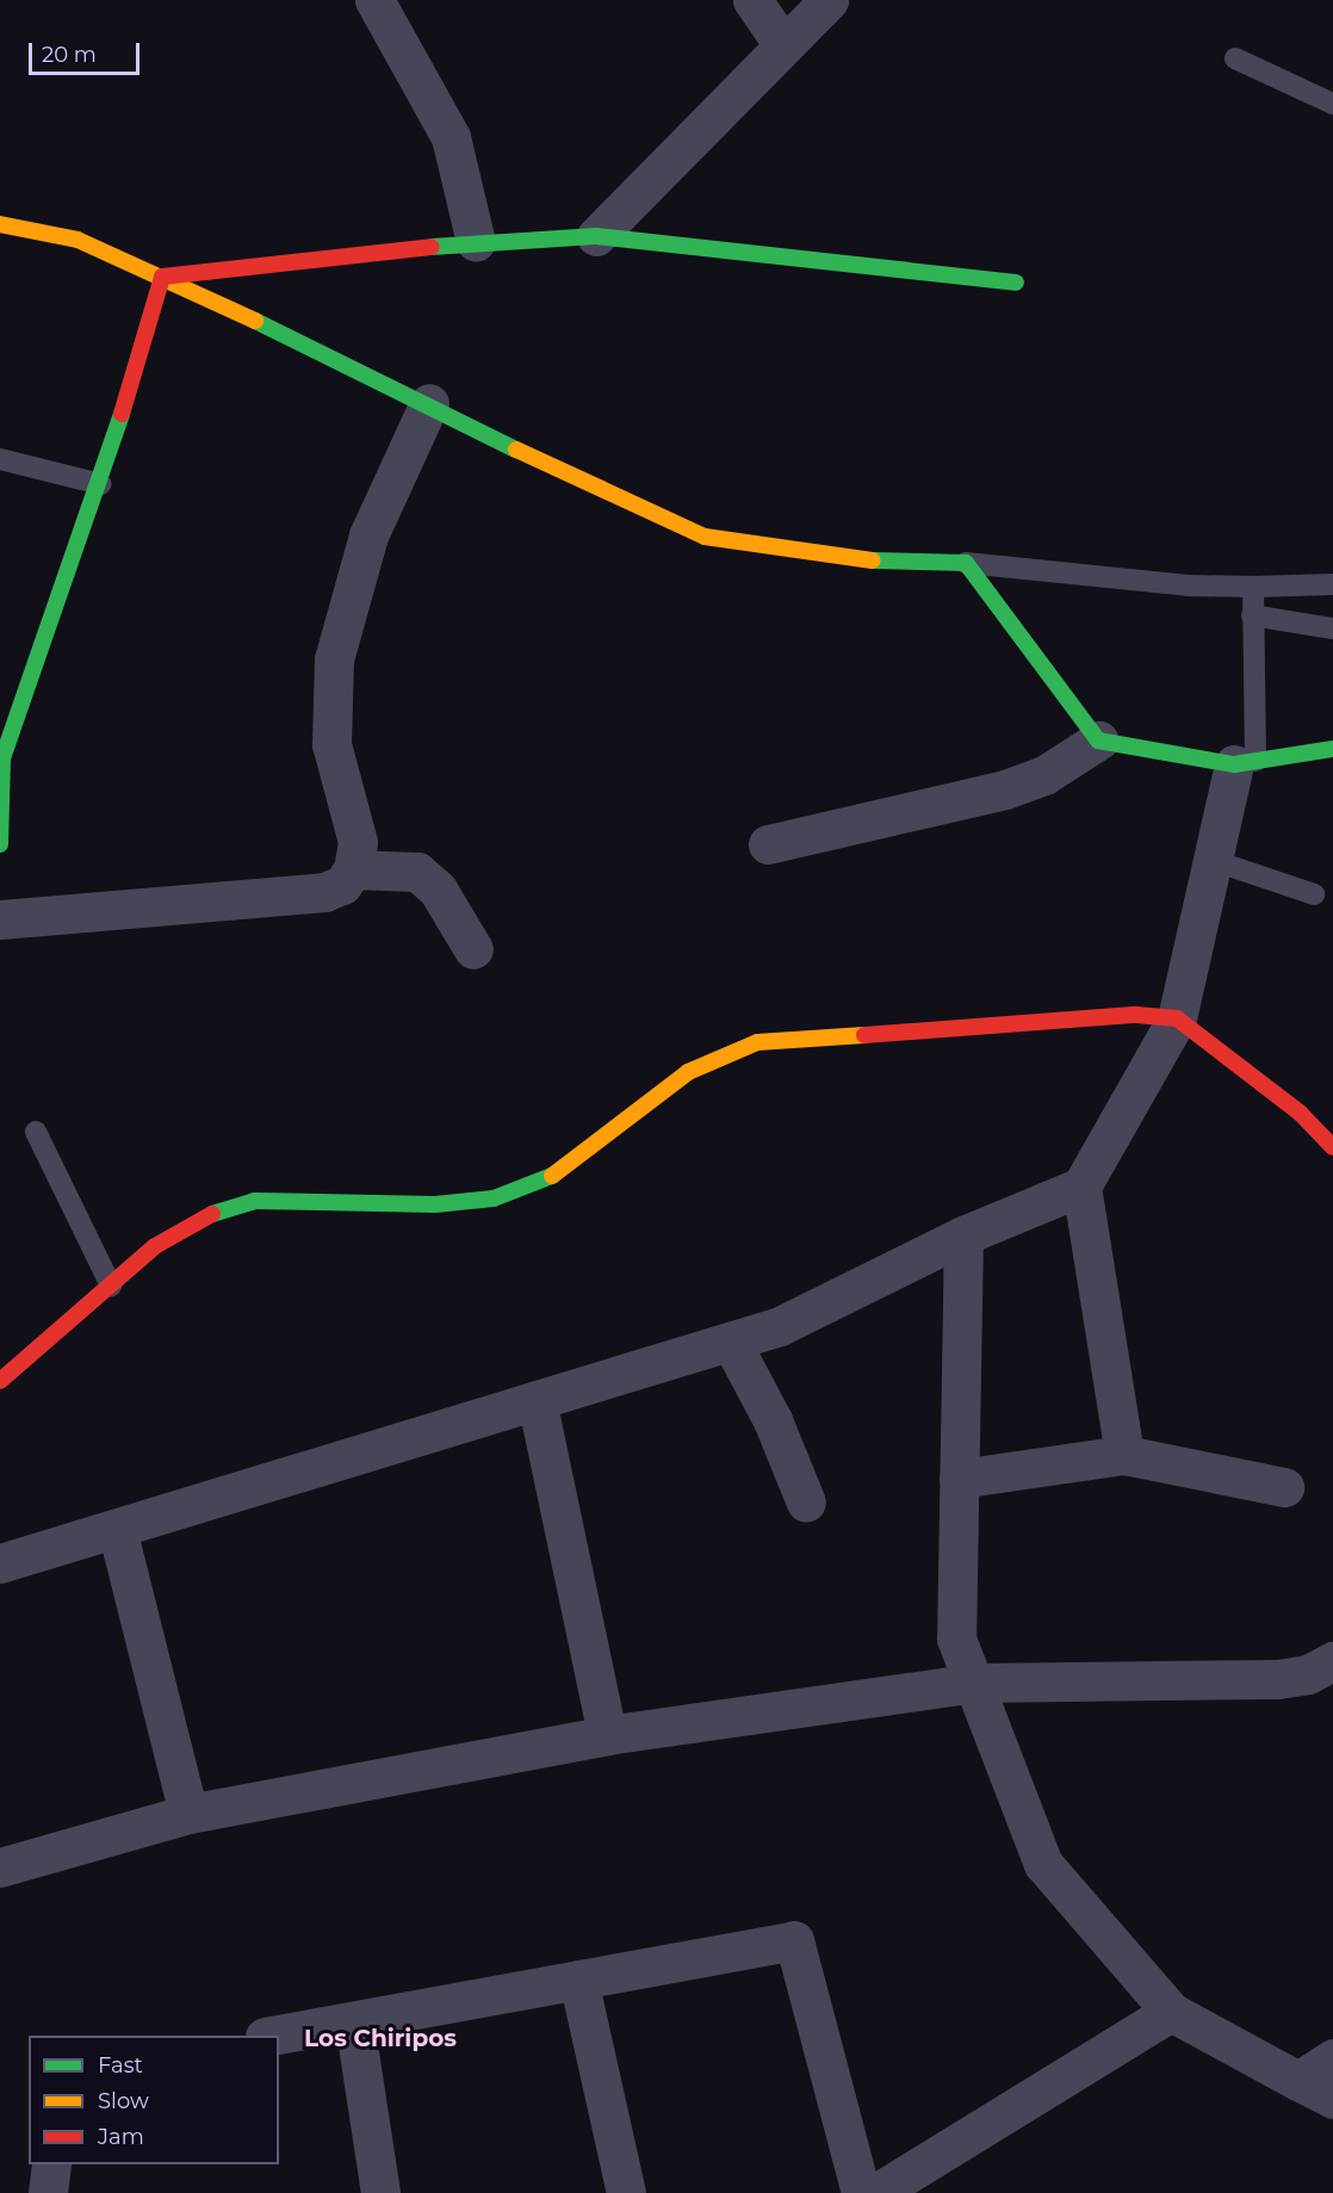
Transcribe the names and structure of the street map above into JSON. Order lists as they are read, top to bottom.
{
  "districts": ["Los Chiripos"],
  "legend": ["Fast", "Slow", "Jam"],
  "scale_bar": "20 m"
}
